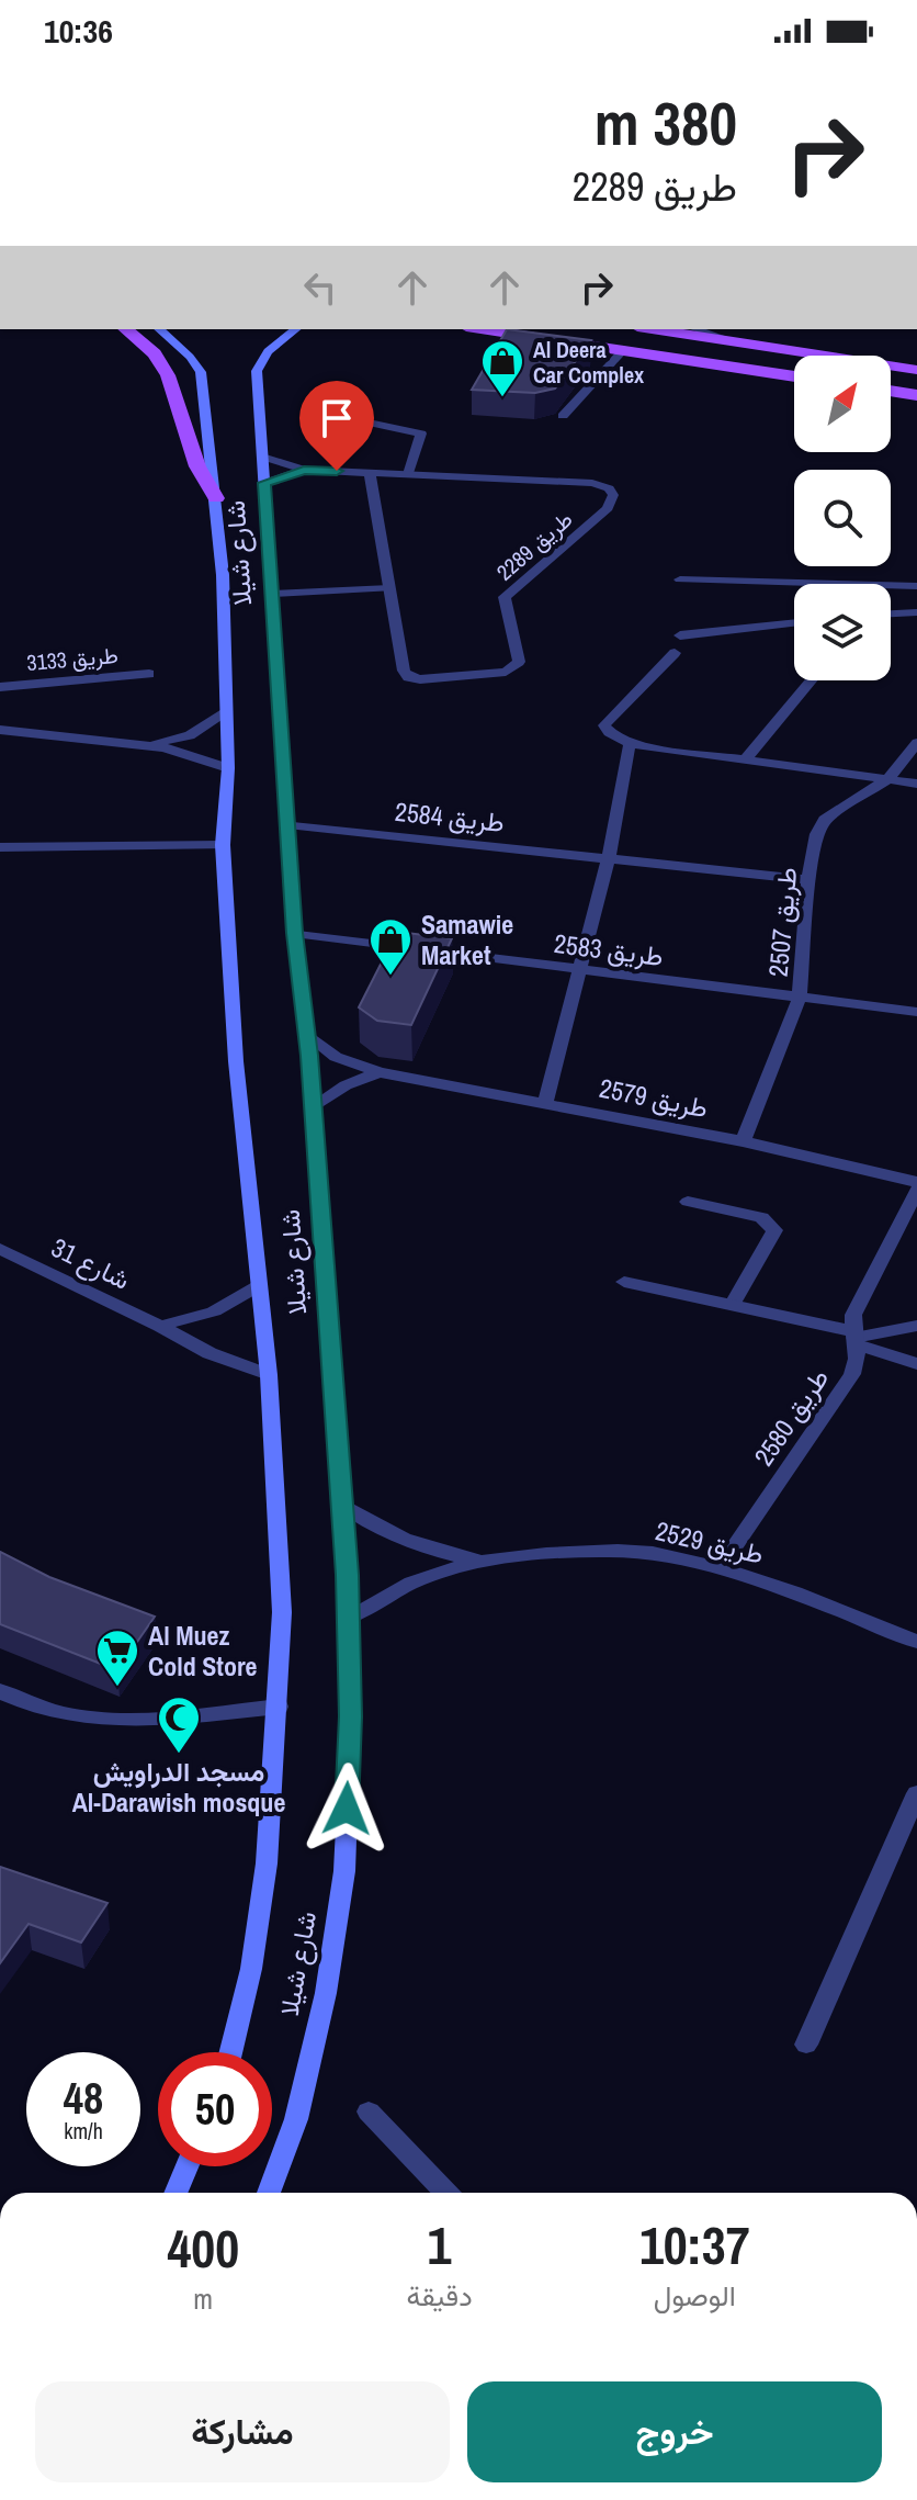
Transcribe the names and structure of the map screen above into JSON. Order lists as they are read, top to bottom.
{
  "streets": {
    "main road": ["شارع شيلا"],
    "street": [
      "طريق 2289",
      "طريق 3133",
      "طريق 2584",
      "طريق 2507",
      "طريق 2583",
      "طريق 2579",
      "شارع 31",
      "طريق 2580",
      "طريق 2529"
    ]
  },
  "crossings": [
    ["طريق 2289", "شارع شيلا"],
    ["شارع شيلا", "طريق 2584"],
    ["شارع شيلا", "طريق 2583"],
    ["شارع شيلا", "طريق 2579"],
    ["شارع شيلا", "شارع 31"],
    ["شارع شيلا", "طريق 2529"],
    ["طريق 2584", "طريق 2507"],
    ["طريق 2507", "طريق 2583"],
    ["طريق 2507", "طريق 2579"],
    ["طريق 2580", "طريق 2529"]
  ],
  "places": {
    "shop": ["Al Deera Car Complex", "Samawie Market"],
    "supermarket": ["Al Muez Cold Store"],
    "mosque": ["مسجد الدراويش Al-Darawish mosque"]
  },
  "north": "top right",
  "page": {
    "status": "10:36",
    "turn": ["380 m", "طريق 2289"],
    "speed": "48 km/h",
    "limit": "50",
    "eta": [
      "10:37",
      "الوصول",
      "1",
      "دقيقة",
      "400",
      "m"
    ],
    "buttons": ["خروج", "مشاركة"]
  }
}
